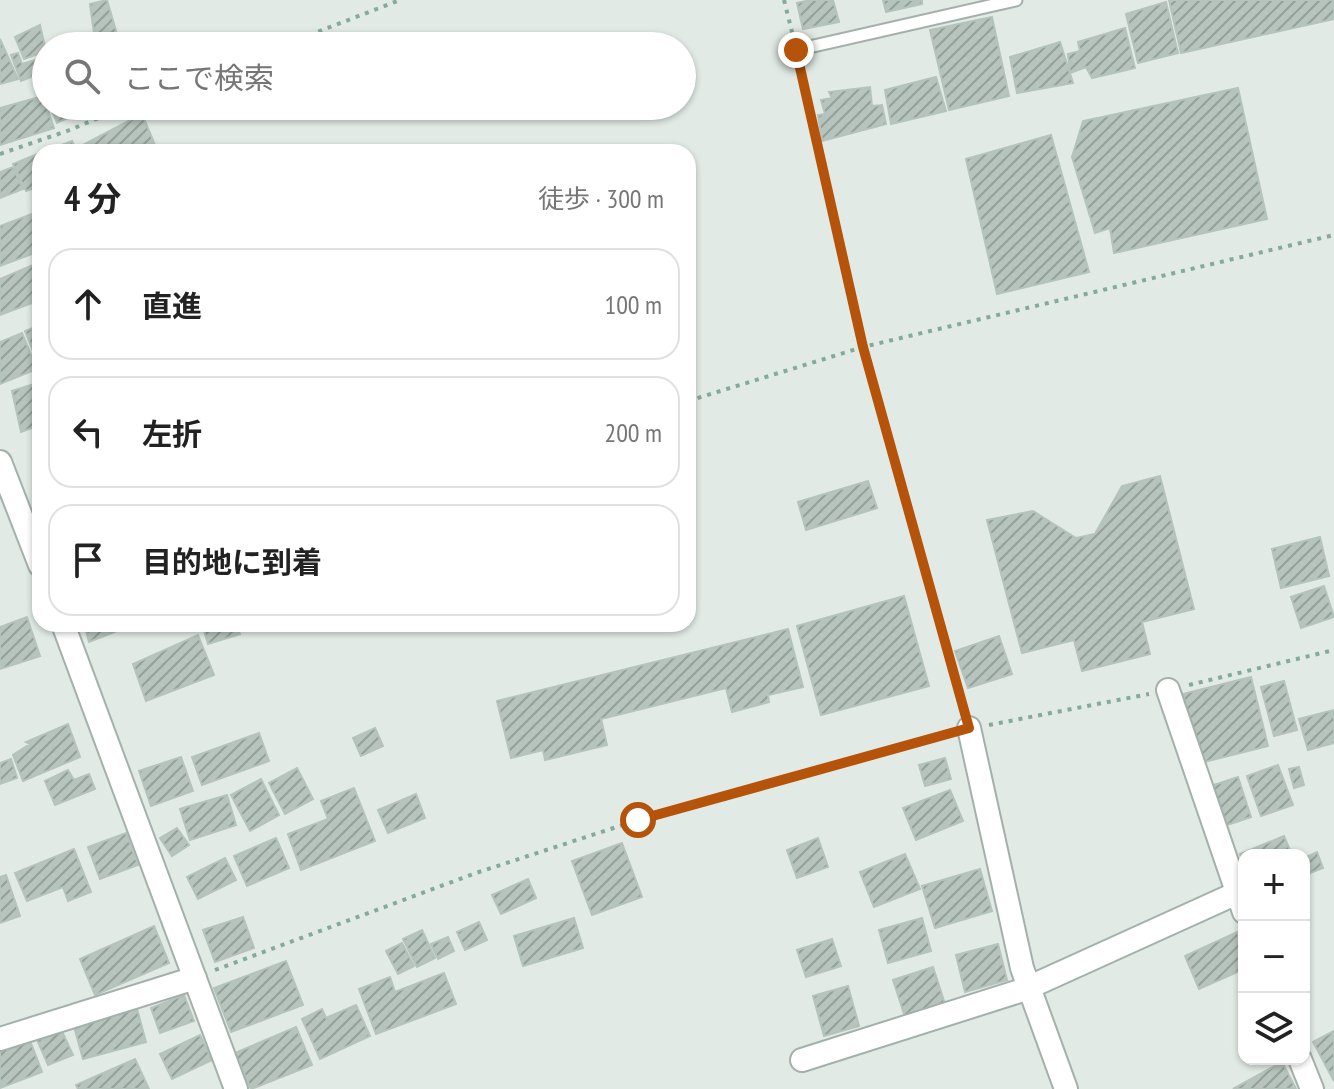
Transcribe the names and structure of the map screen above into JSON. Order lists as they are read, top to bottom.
{
  "page": {
    "search": "ここで検索",
    "heading": ["4 分", "徒歩 · 300 m"],
    "list": [
      ["直進", "100 m"],
      ["左折", "200 m"],
      "目的地に到着"
    ],
    "map_buttons": ["+", "−"]
  }
}
